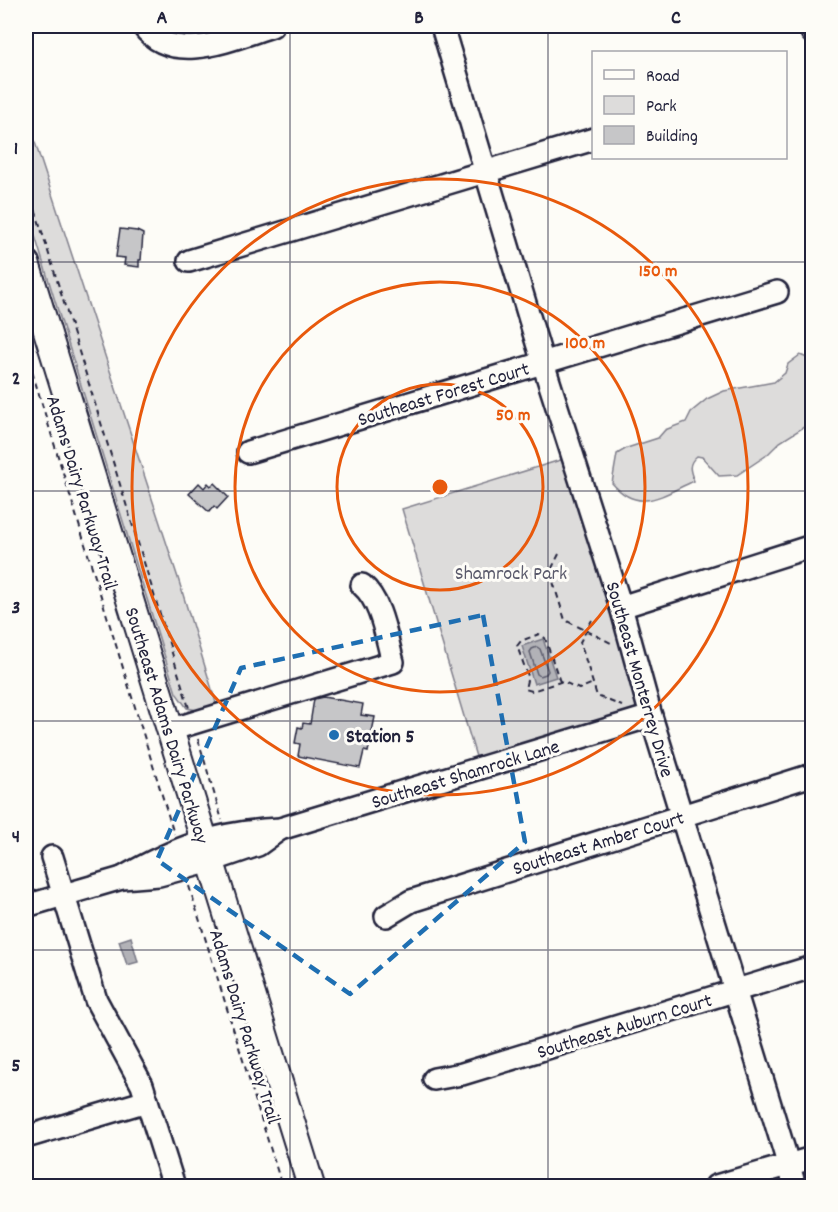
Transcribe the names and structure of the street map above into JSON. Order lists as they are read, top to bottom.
{
  "streets": {
    "main road": ["Southeast Adams Dairy Parkway"],
    "street": [
      "Southeast Forest Court",
      "Southeast Monterrey Drive",
      "Southeast Shamrock Lane",
      "Southeast Amber Court",
      "Southeast Auburn Court"
    ],
    "path": ["Adams Dairy Parkway Trail"]
  },
  "crossings": [
    ["Southeast Forest Court", "Southeast Monterrey Drive"],
    ["Southeast Monterrey Drive", "Southeast Shamrock Lane"],
    ["Southeast Monterrey Drive", "Southeast Amber Court"],
    ["Southeast Monterrey Drive", "Southeast Auburn Court"],
    ["Southeast Adams Dairy Parkway", "Southeast Shamrock Lane"]
  ],
  "parks": ["Shamrock Park"],
  "places": ["Station 5"],
  "legend": ["Road", "Park", "Building"],
  "grid": {
    "columns": ["A", "B", "C"],
    "rows": [
      "1",
      "2",
      "3",
      "4",
      "5"
    ]
  },
  "rings": ["150 m", "100 m", "50 m"]
}
